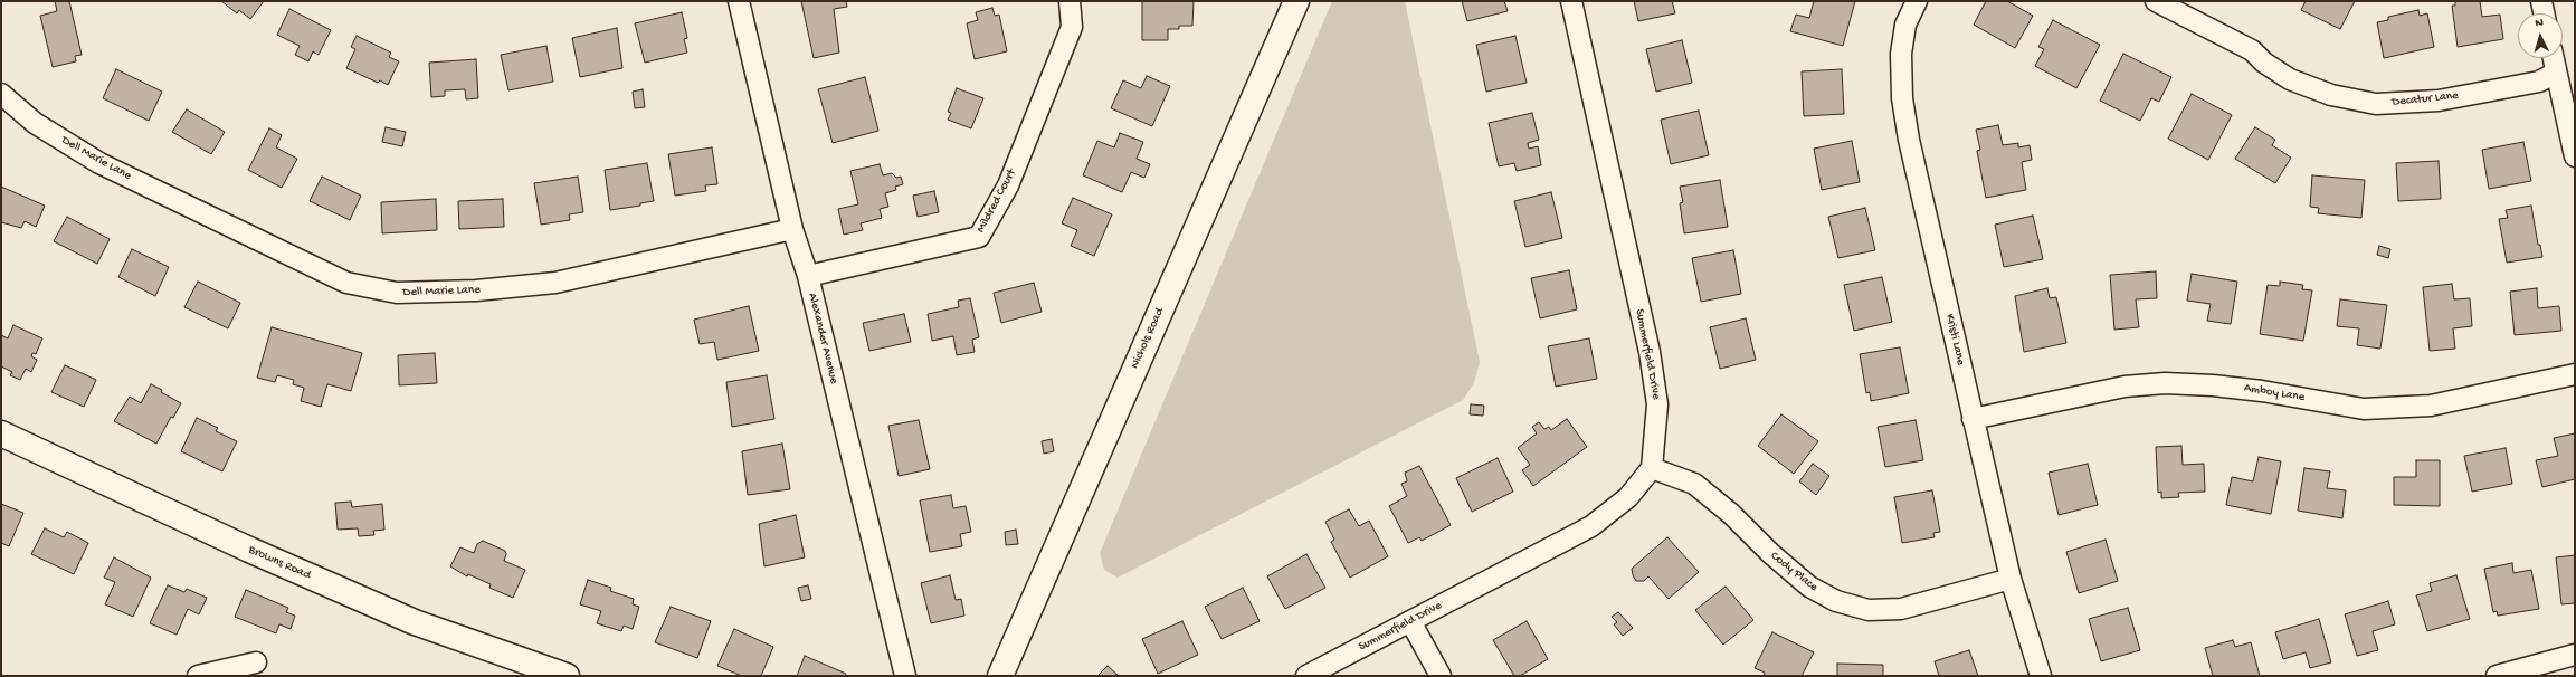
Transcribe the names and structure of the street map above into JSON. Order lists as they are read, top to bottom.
{
  "streets": {
    "street": [
      "Decatur Lane",
      "Dell Marie Lane",
      "Mildred Court",
      "Alexander Avenue",
      "Nichols Road",
      "Kristi Lane",
      "Summerfield Drive",
      "Amboy Lane",
      "Browns Road",
      "Cody Place"
    ]
  },
  "crossings": [
    ["Dell Marie Lane", "Alexander Avenue"],
    ["Mildred Court", "Alexander Avenue"],
    ["Kristi Lane", "Amboy Lane"],
    ["Kristi Lane", "Cody Place"],
    ["Summerfield Drive", "Cody Place"]
  ],
  "north": "top"
}
